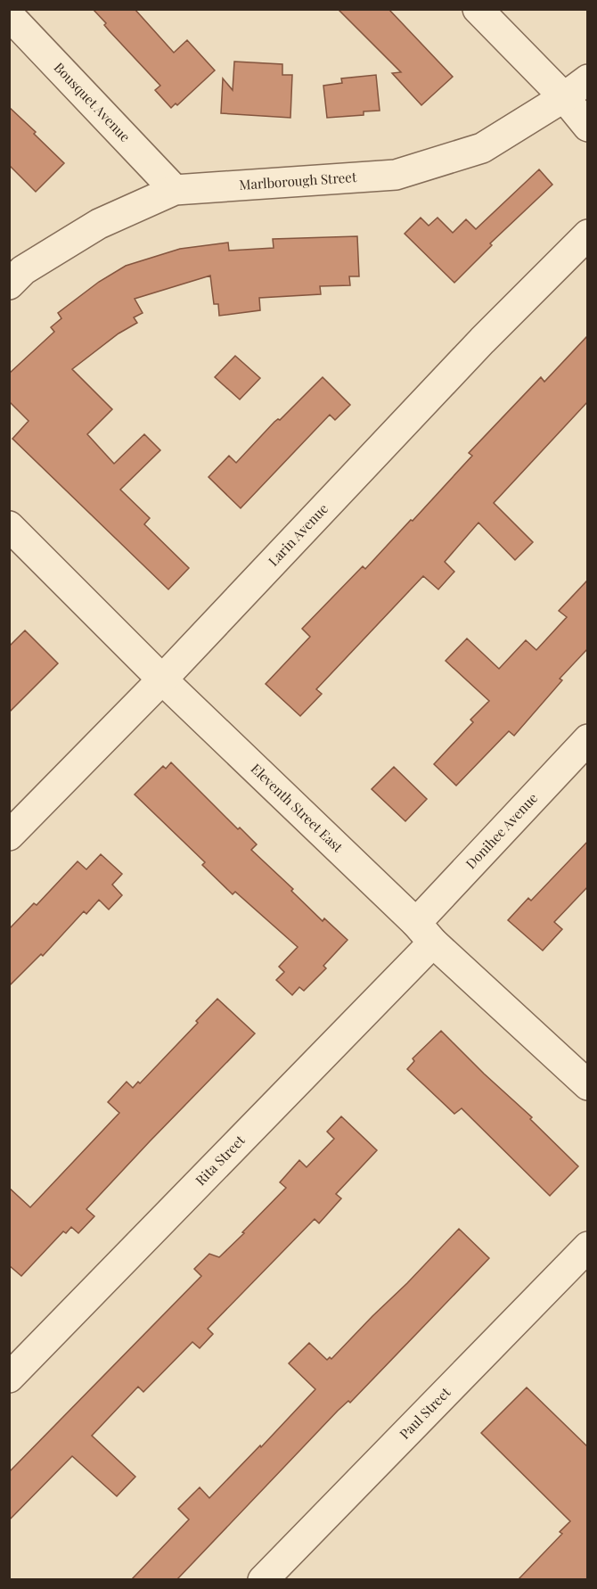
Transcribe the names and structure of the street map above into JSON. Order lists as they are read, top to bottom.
{
  "streets": {
    "street": [
      "Bousquet Avenue",
      "Marlborough Street",
      "Larin Avenue",
      "Eleventh Street East",
      "Donihee Avenue",
      "Rita Street",
      "Paul Street"
    ]
  },
  "crossings": [
    ["Bousquet Avenue", "Marlborough Street"],
    ["Larin Avenue", "Eleventh Street East"],
    ["Eleventh Street East", "Donihee Avenue"],
    ["Eleventh Street East", "Rita Street"],
    ["Donihee Avenue", "Rita Street"]
  ]
}
